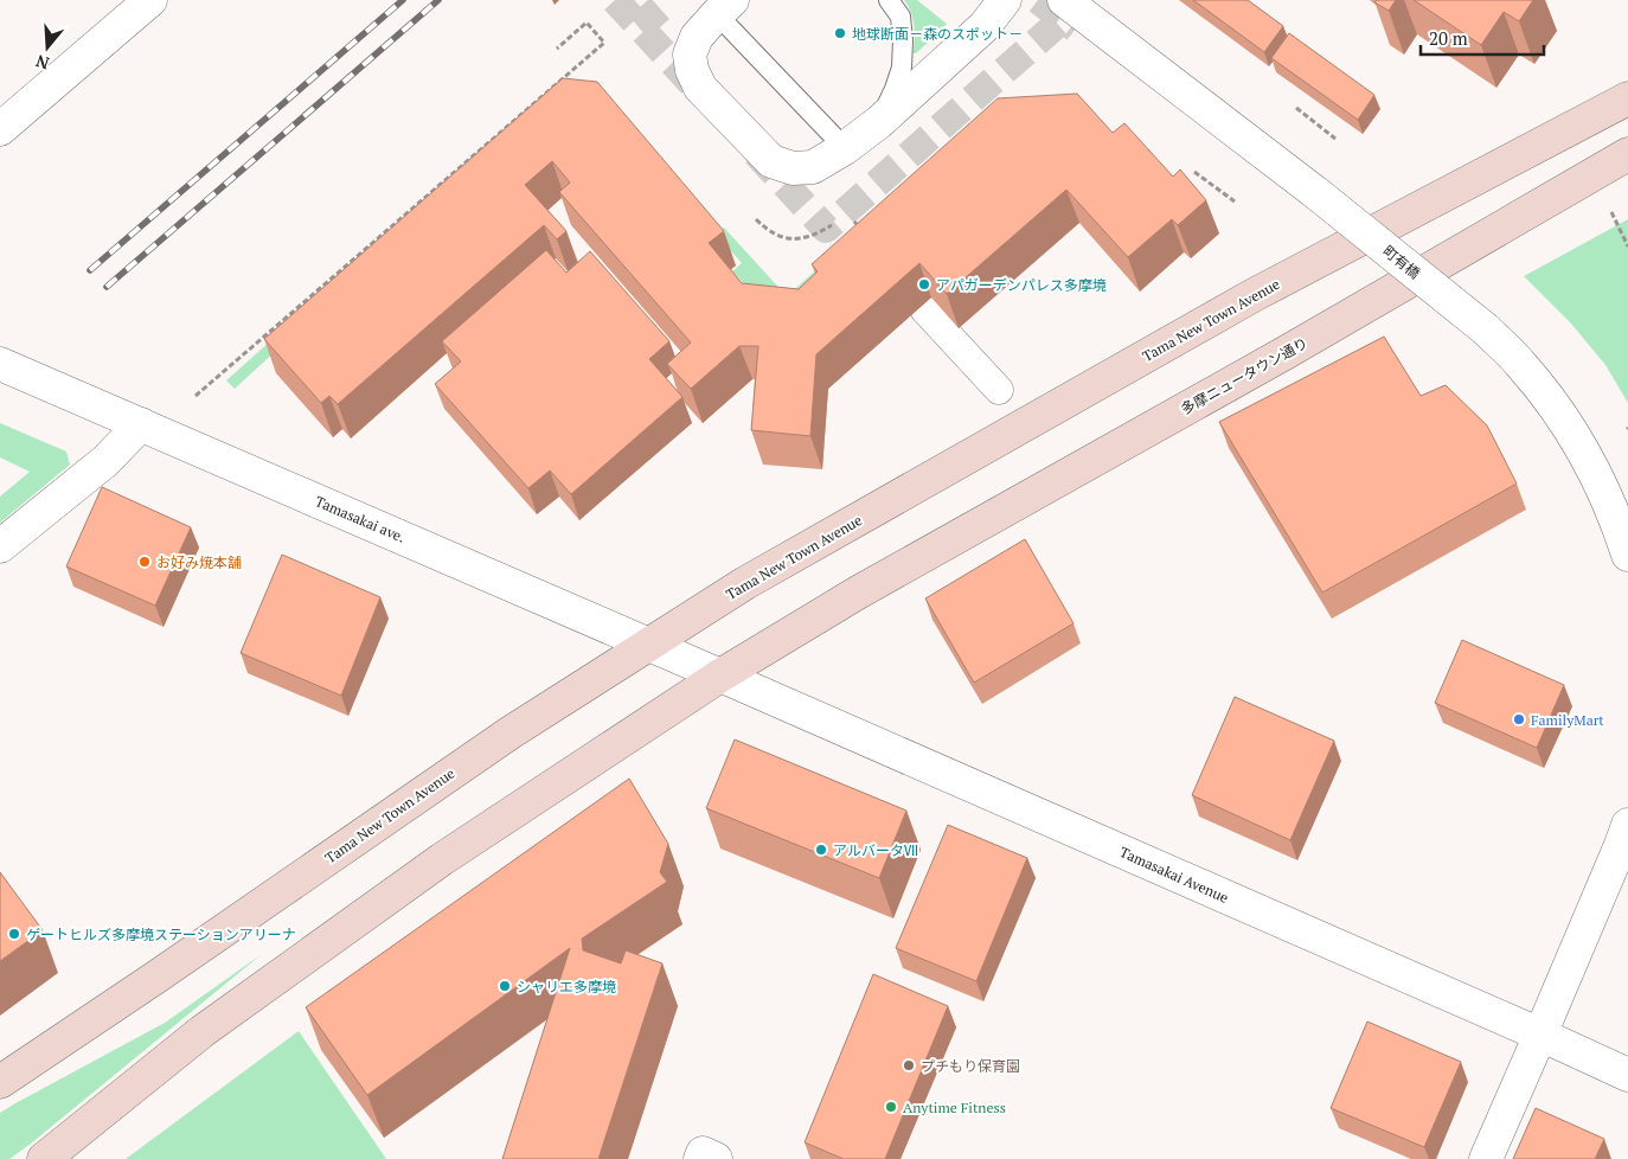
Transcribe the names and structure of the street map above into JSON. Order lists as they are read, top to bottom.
{
  "streets": {
    "main road": ["Tama New Town Avenue", "多摩ニュータウン通り"],
    "street": ["町有橋", "Tamasakai ave.", "Tamasakai Avenue"]
  },
  "crossings": [
    ["Tama New Town Avenue", "Tamasakai ave."],
    ["多摩ニュータウン通り", "Tamasakai ave."],
    ["多摩ニュータウン通り", "Tamasakai Avenue"],
    ["Tamasakai ave.", "Tamasakai Avenue"]
  ],
  "places": [
    "地球断面－森のスポット－",
    "アパガーデンパレス多摩境",
    "お好み焼本舗",
    "FamilyMart",
    "アルバータⅦ",
    "ゲートヒルズ多摩境ステーションアリーナ",
    "シャリエ多摩境",
    "プチもり保育園",
    "Anytime Fitness"
  ],
  "scale_bar": "20 m",
  "north": "bottom"
}
